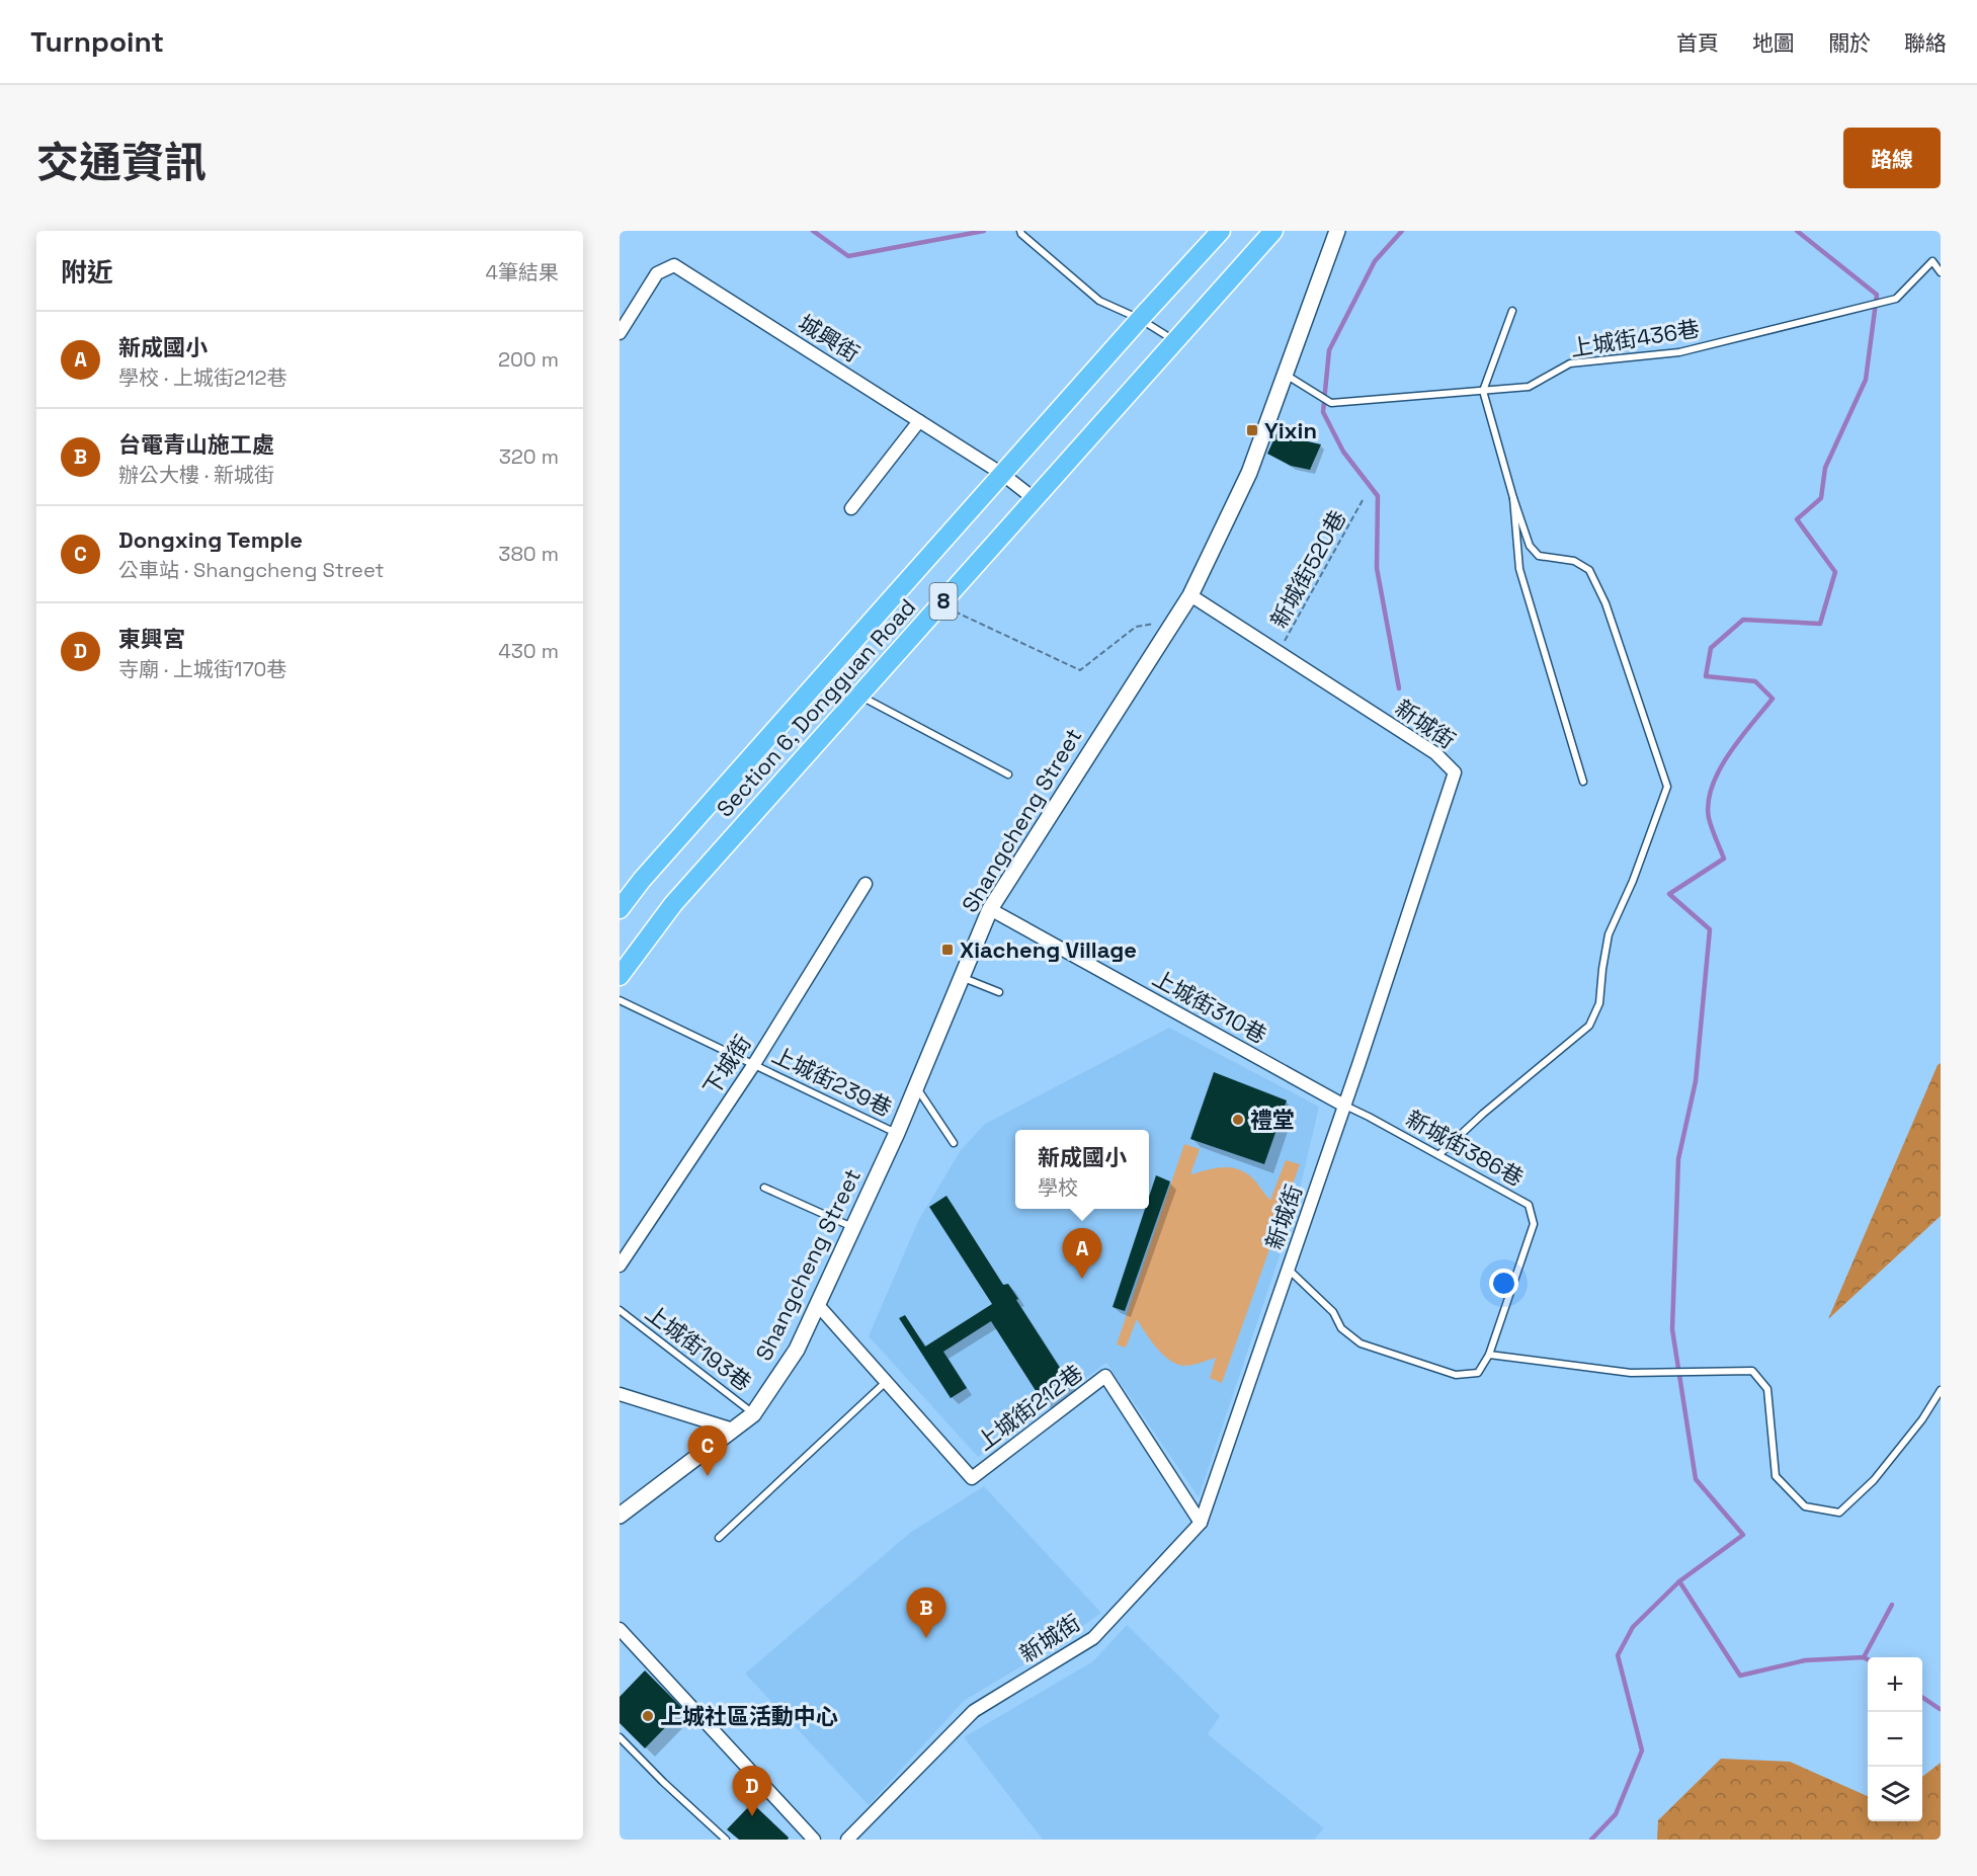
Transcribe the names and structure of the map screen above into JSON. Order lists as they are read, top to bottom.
{
  "streets": {
    "main road": ["8", "Section 6, Dongguan Road"],
    "street": [
      "城興街",
      "新城街",
      "Shangcheng Street",
      "上城街310巷",
      "下城街",
      "上城街212巷"
    ],
    "lane": [
      "上城街436巷",
      "上城街239巷",
      "新城街386巷",
      "上城街193巷"
    ],
    "path": ["新城街520巷"]
  },
  "crossings": [
    ["城興街", "Section 6, Dongguan Road"],
    ["上城街436巷", "Shangcheng Street"],
    ["新城街520巷", "新城街"],
    ["新城街", "Shangcheng Street"],
    ["新城街", "上城街310巷"],
    ["新城街", "新城街386巷"],
    ["新城街", "上城街212巷"],
    ["Shangcheng Street", "上城街310巷"],
    ["Shangcheng Street", "上城街239巷"],
    ["Shangcheng Street", "上城街193巷"],
    ["Shangcheng Street", "上城街212巷"],
    ["上城街310巷", "新城街386巷"],
    ["下城街", "上城街239巷"]
  ],
  "places": {
    "transit": ["Yixin", "Xiacheng Village"],
    "other": ["禮堂", "上城社區活動中心"]
  },
  "page": {
    "header": "Turnpoint",
    "nav": [
      "首頁",
      "地圖",
      "關於",
      "聯絡"
    ],
    "title": "交通資訊",
    "buttons": "路線",
    "heading": ["附近", "4筆結果"],
    "list": [
      {
        "mark": "A",
        "name": "新成國小",
        "note": "學校 · 上城街212巷",
        "value": "200 m"
      },
      {
        "mark": "B",
        "name": "台電青山施工處",
        "note": "辦公大樓 · 新城街",
        "value": "320 m"
      },
      {
        "mark": "C",
        "name": "Dongxing Temple",
        "note": "公車站 · Shangcheng Street",
        "value": "380 m"
      },
      {
        "mark": "D",
        "name": "東興宮",
        "note": "寺廟 · 上城街170巷",
        "value": "430 m"
      }
    ],
    "popup": ["新成國小", "學校"],
    "pins": [
      "A",
      "C",
      "B",
      "D"
    ],
    "map_buttons": ["+", "−"]
  }
}
